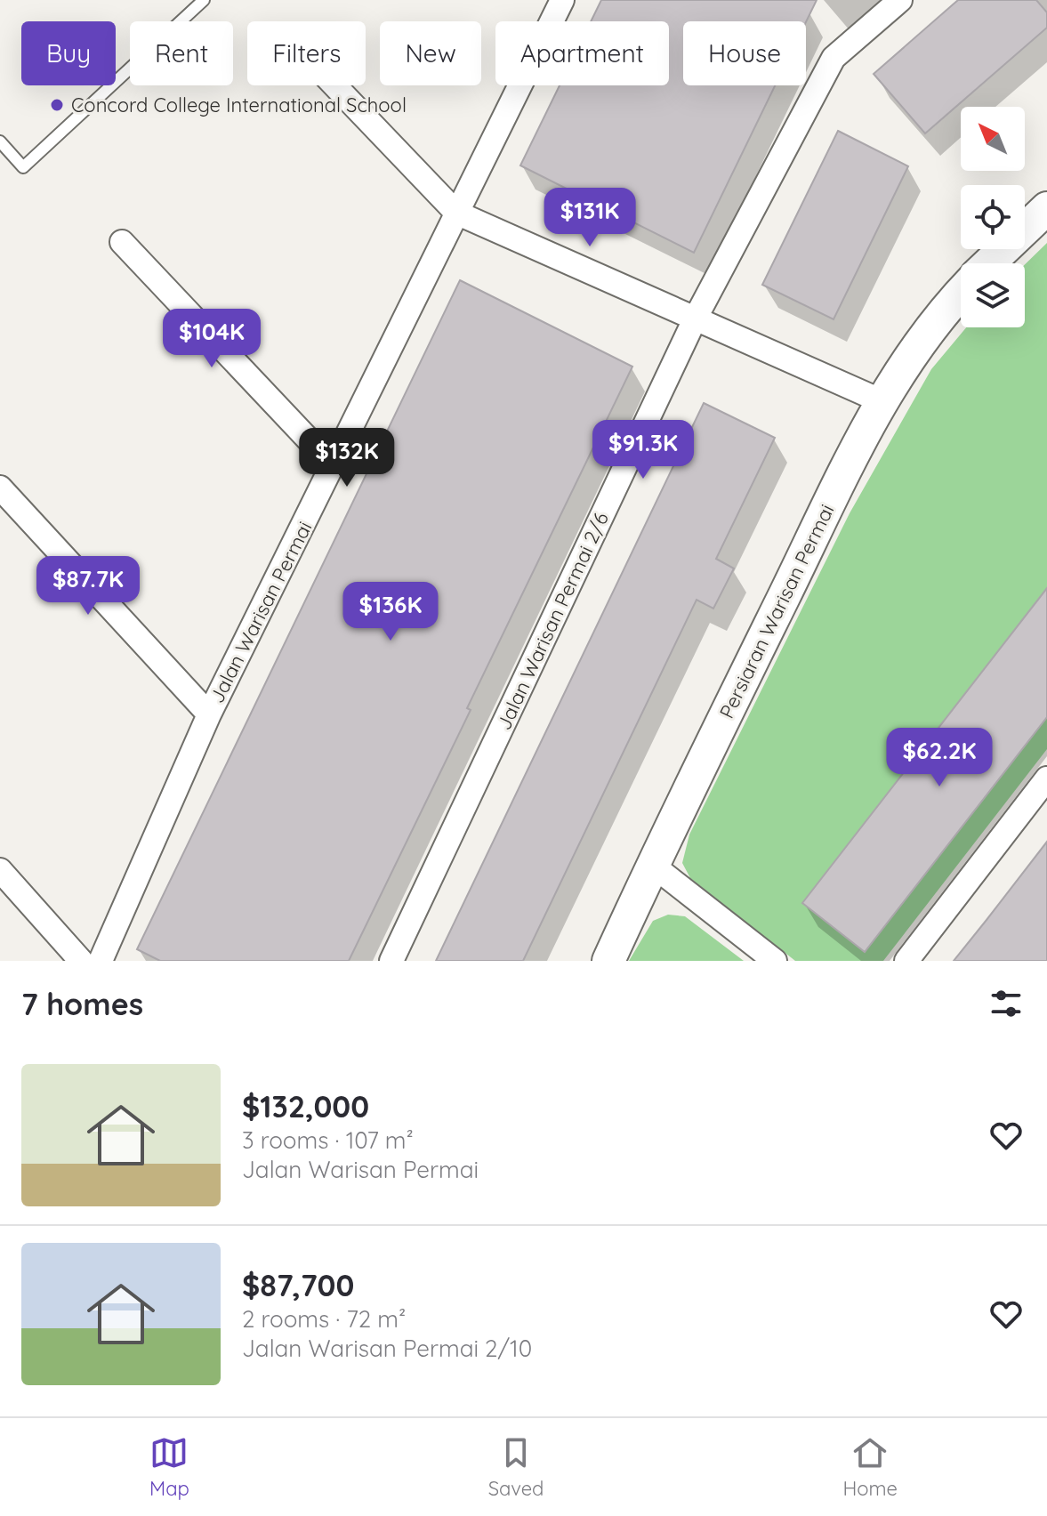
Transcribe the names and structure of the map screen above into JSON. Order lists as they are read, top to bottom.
{
  "streets": {
    "street": ["Persiaran Warisan Permai", "Jalan Warisan Permai", "Jalan Warisan Permai 2/6"]
  },
  "places": ["Concord College International School"],
  "north": "top left",
  "page": {
    "chip": [
      "Buy",
      "Rent",
      "Filters",
      "New",
      "Apartment",
      "House"
    ],
    "price": [
      "$131K",
      "$104K",
      "$91.3K",
      "$132K",
      "$87.7K",
      "$136K",
      "$62.2K"
    ],
    "heading": "7 homes",
    "list": [
      {
        "name": "$132,000",
        "note": "3 rooms · 107 m² · Jalan Warisan Permai"
      },
      {
        "name": "$87,700",
        "note": "2 rooms · 72 m² · Jalan Warisan Permai 2/10"
      }
    ],
    "tabs": ["Map", "Saved", "Home"]
  }
}
